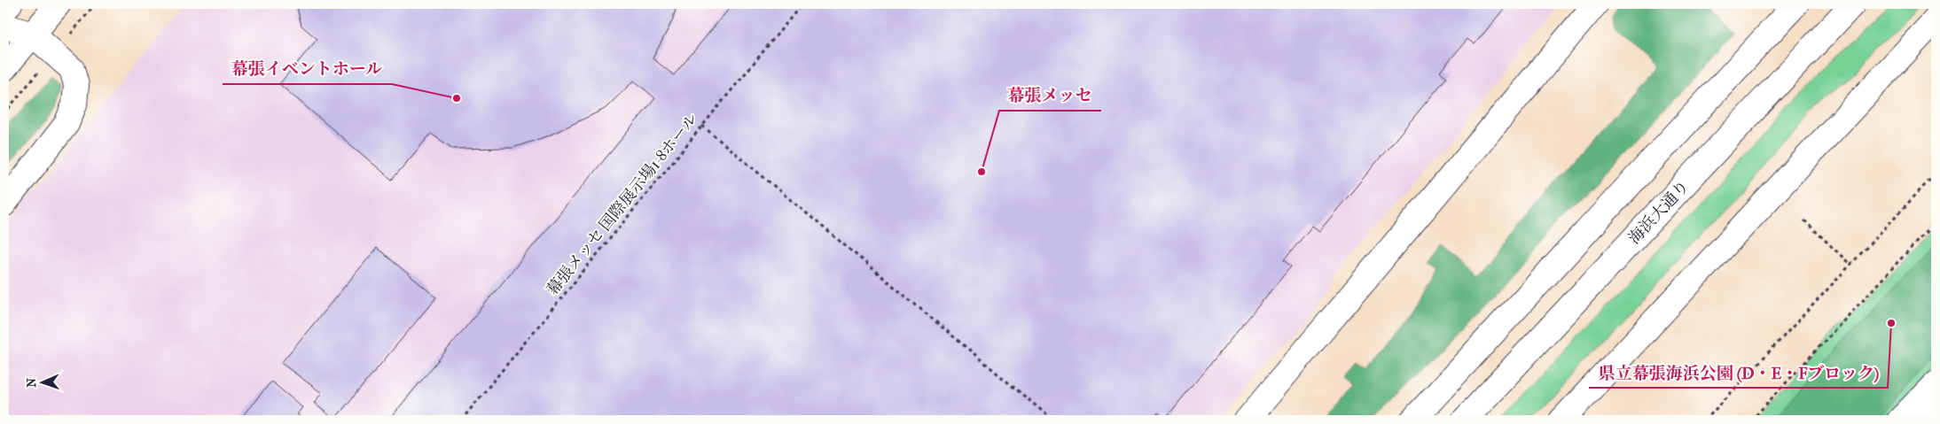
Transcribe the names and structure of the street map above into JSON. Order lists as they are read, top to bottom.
{
  "streets": {
    "street": ["海浜大通り"],
    "path": ["幕張メッセ 国際展示場1-8ホール"]
  },
  "places": ["幕張イベントホール", "幕張メッセ", "県立幕張海浜公園 (D・E・Fブロック)"],
  "north": "left"
}
